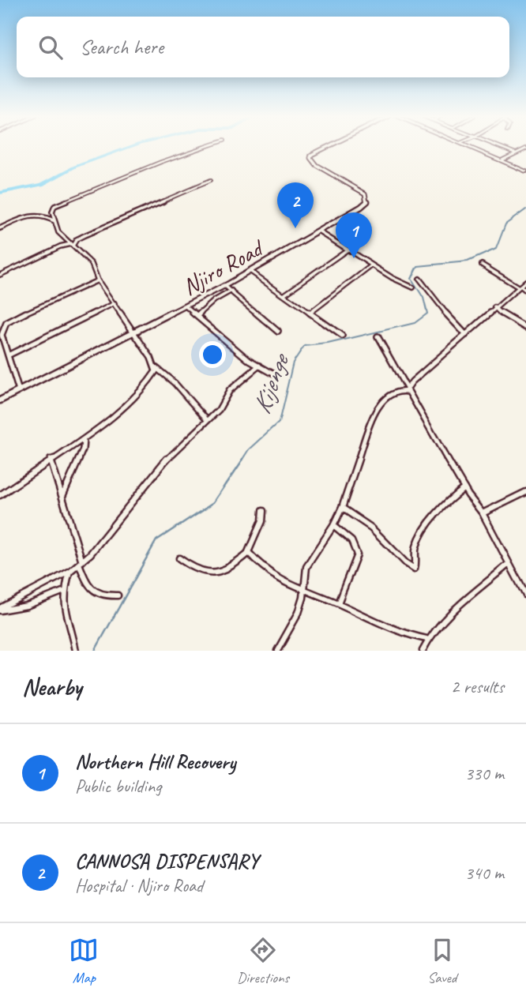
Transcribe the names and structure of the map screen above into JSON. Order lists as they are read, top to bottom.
{
  "streets": {
    "street": ["Njiro Road"]
  },
  "water": ["Kijenge"],
  "page": {
    "search": "Search here",
    "pins": ["2", "1"],
    "heading": ["Nearby", "2 results"],
    "list": [
      {
        "mark": "1",
        "name": "Northern Hill Recovery",
        "note": "Public building",
        "value": "330 m"
      },
      {
        "mark": "2",
        "name": "CANNOSA DISPENSARY",
        "note": "Hospital · Njiro Road",
        "value": "340 m"
      }
    ],
    "nav": ["Map", "Directions", "Saved"]
  }
}
